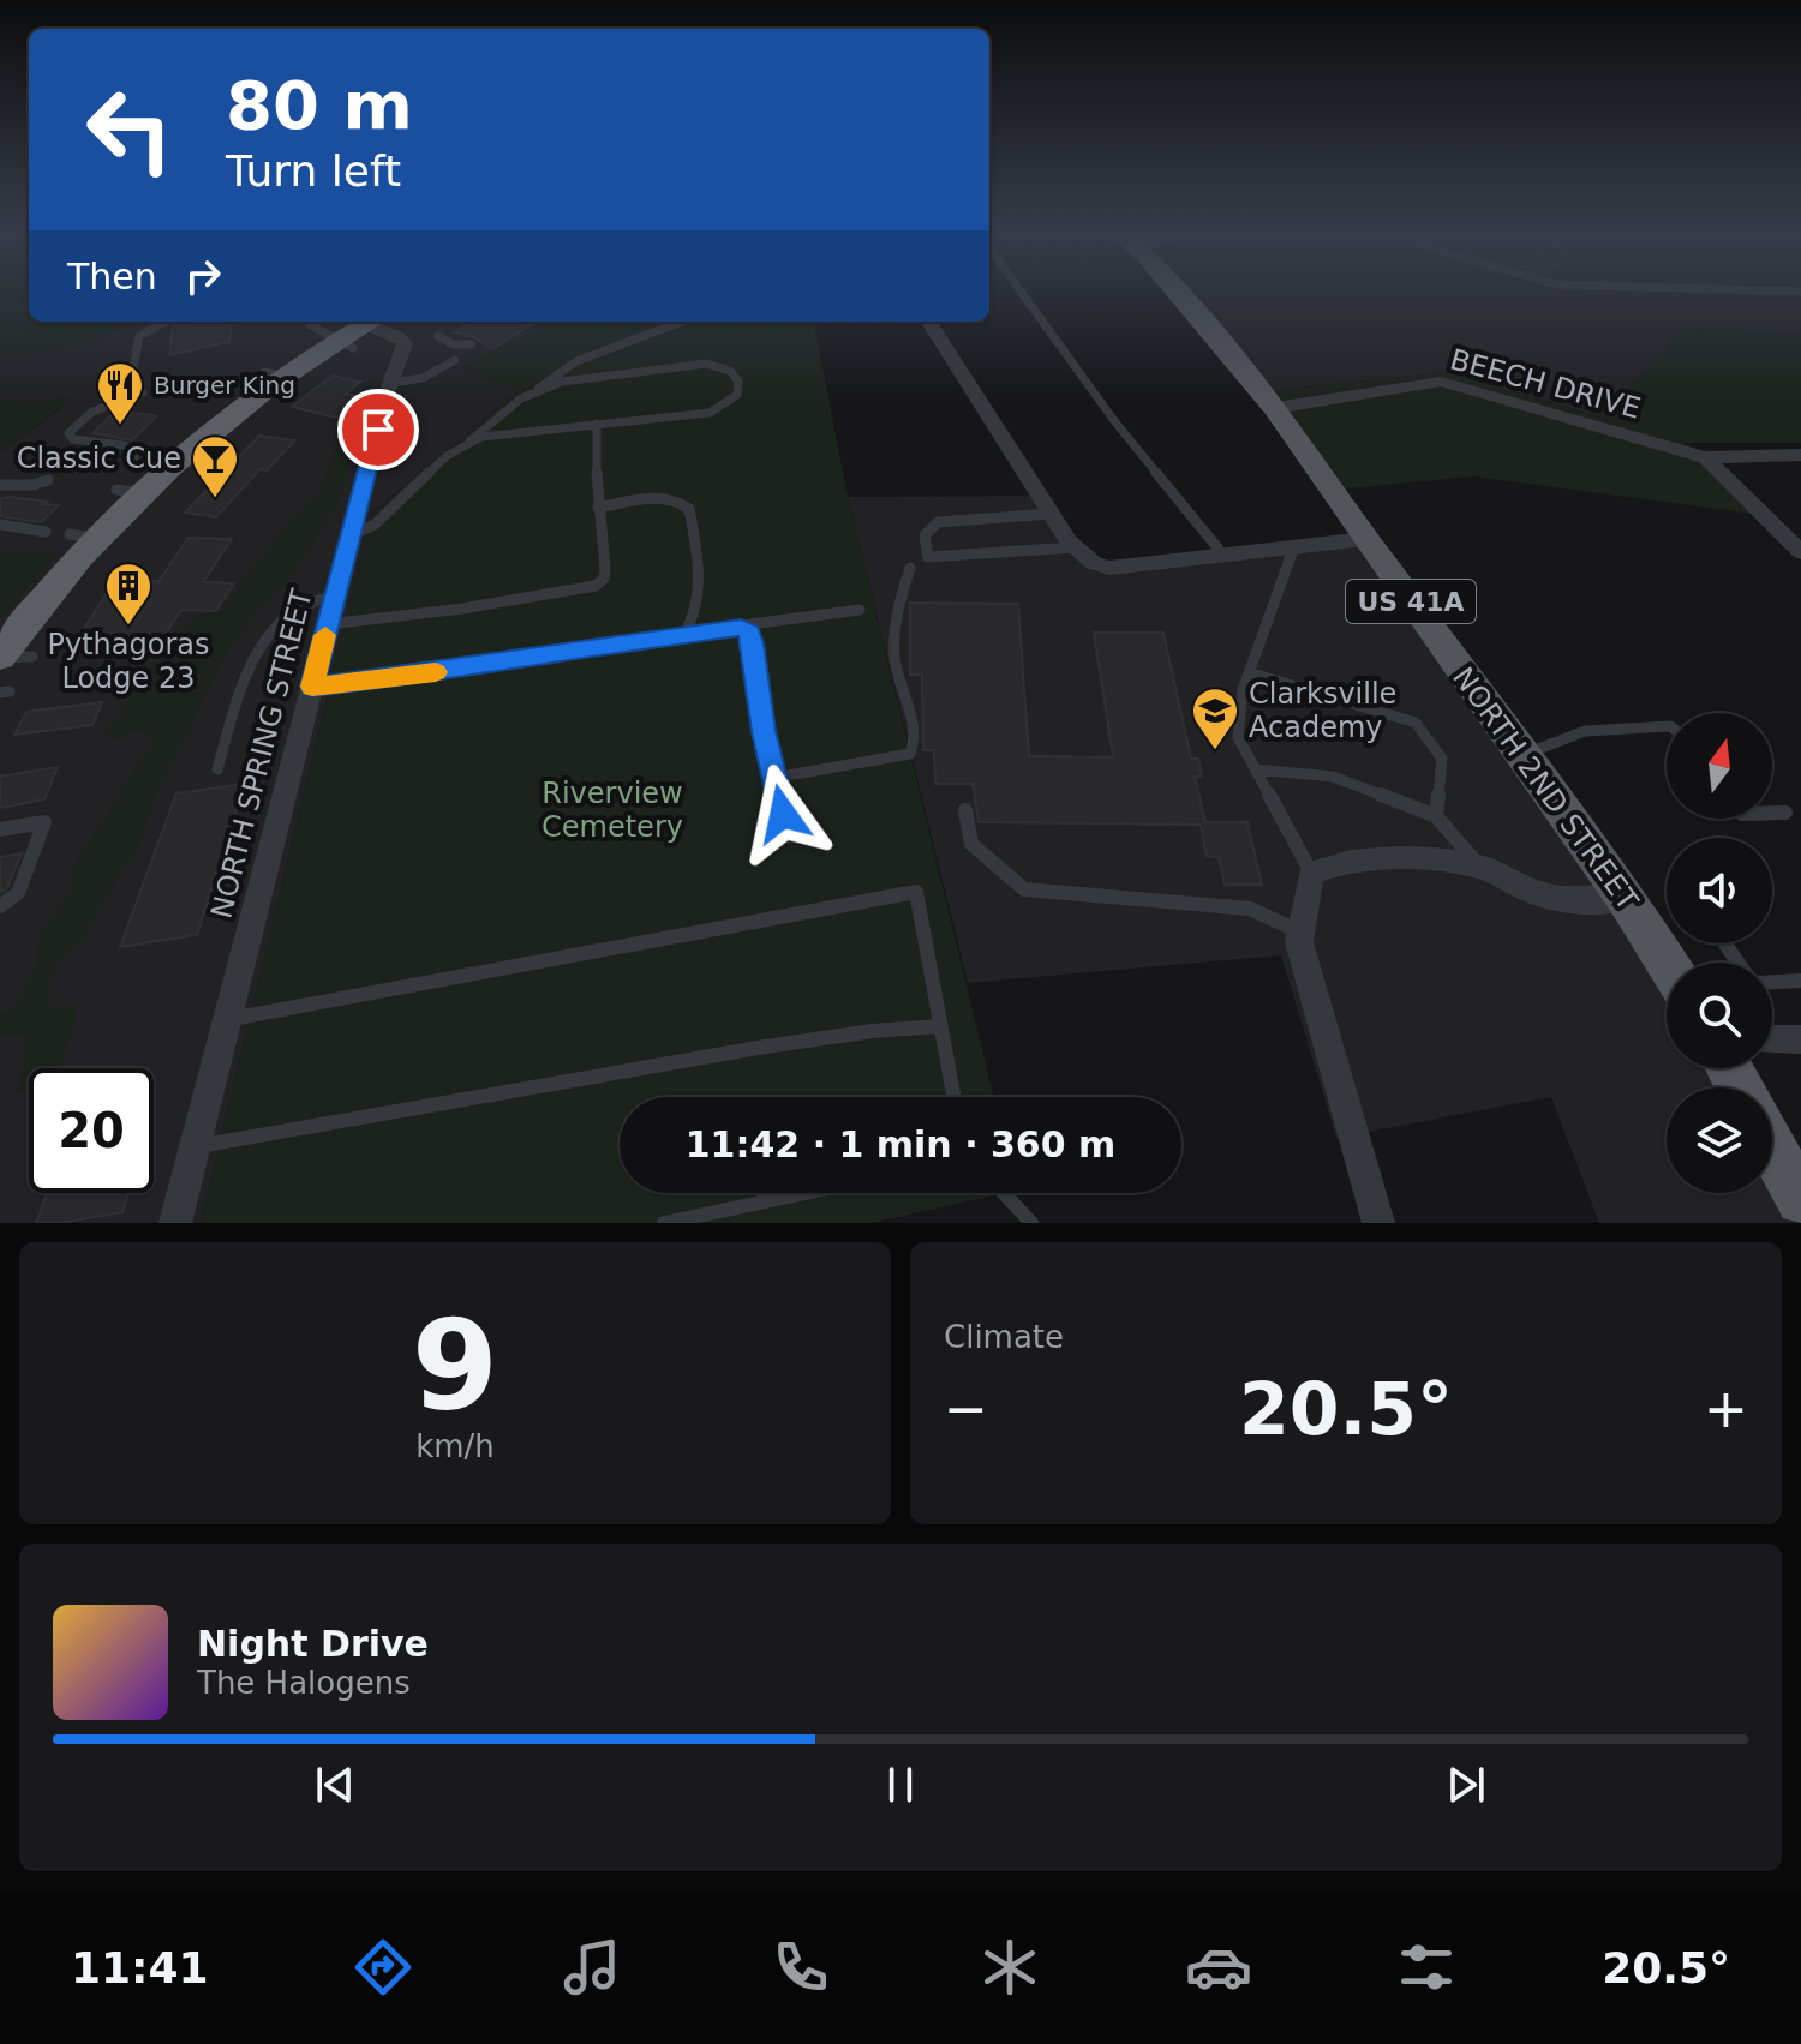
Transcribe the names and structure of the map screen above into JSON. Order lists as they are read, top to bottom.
{
  "streets": {
    "main road": ["US 41A", "NORTH 2ND STREET"],
    "street": ["BEECH DRIVE", "NORTH SPRING STREET"]
  },
  "crossings": [
    ["BEECH DRIVE", "NORTH 2ND STREET"]
  ],
  "parks": ["Riverview Cemetery"],
  "places": {
    "restaurant": ["Burger King"],
    "bar": ["Classic Cue"],
    "building": ["Pythagoras Lodge 23"],
    "school or university": ["Clarksville Academy"]
  },
  "north": "top",
  "page": {
    "turn": ["80 m", "Turn left"],
    "then": "Then",
    "limit": "20",
    "trip": "11:42 · 1 min · 360 m",
    "tile": [
      ["9", "km/h"],
      "Climate"
    ],
    "heat": ["−", "20.5°", "+"],
    "song": ["Night Drive", "The Halogens"],
    "tabs": ["11:41", "20.5°"]
  }
}
